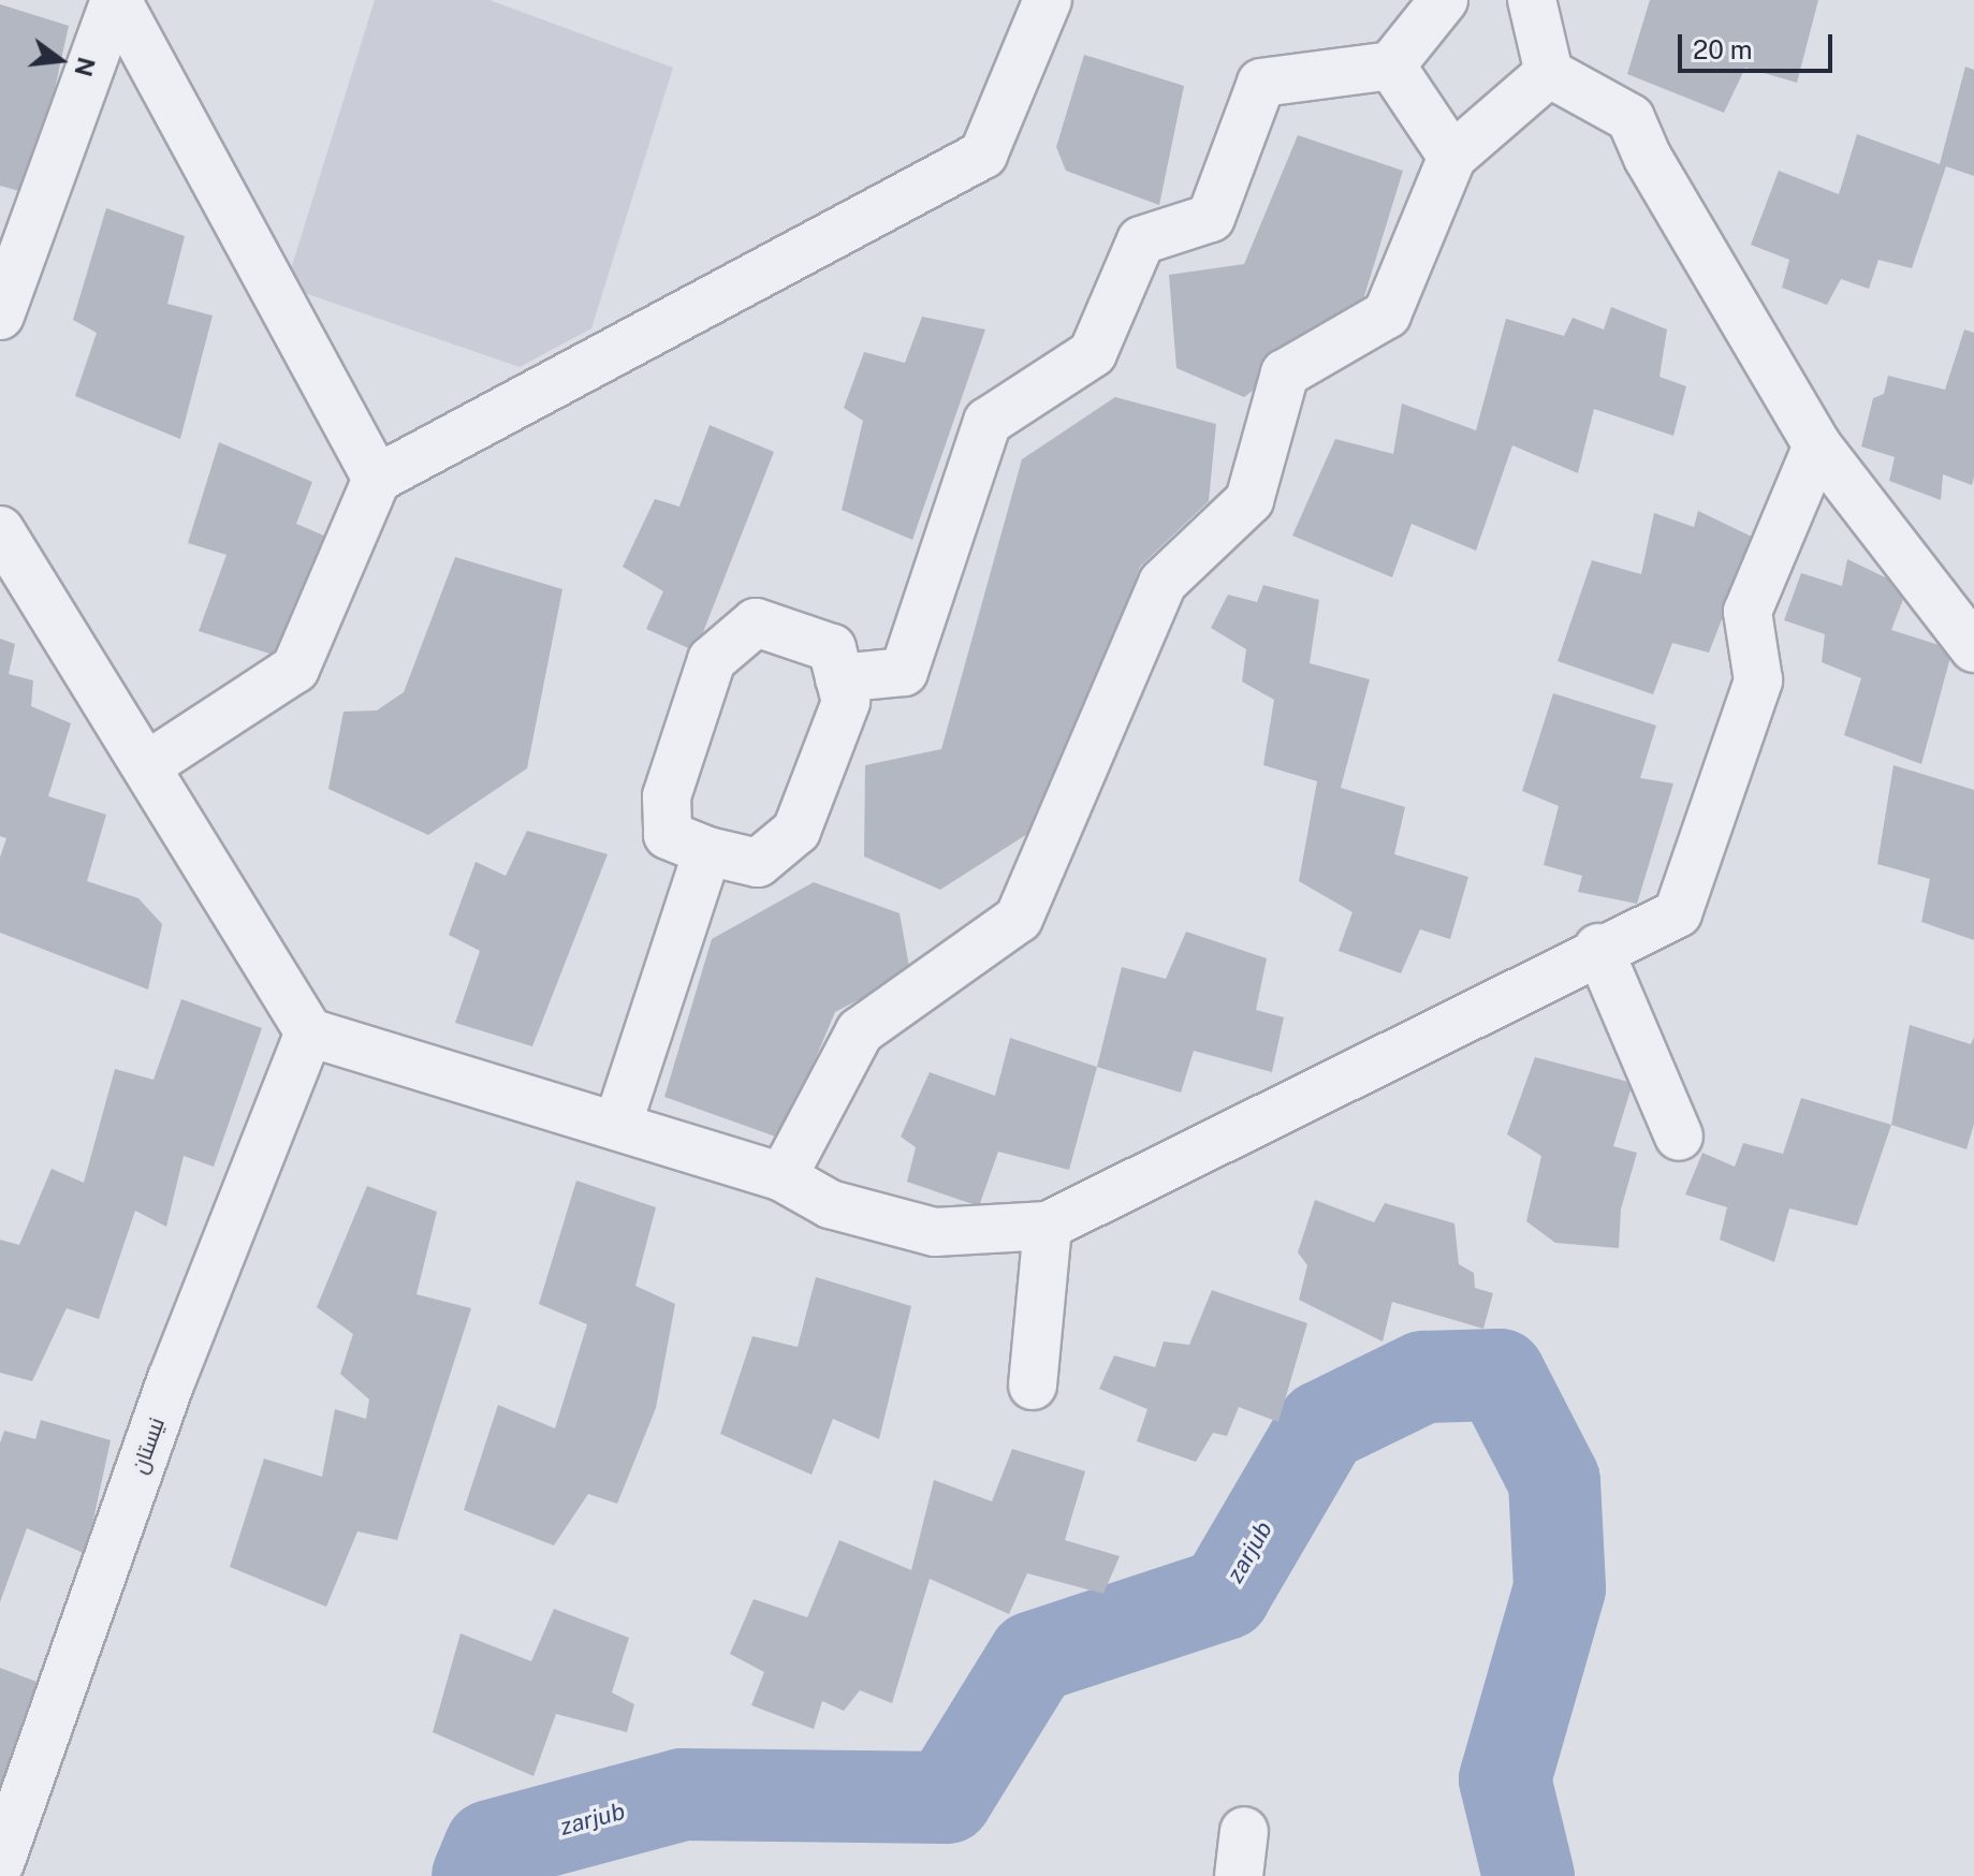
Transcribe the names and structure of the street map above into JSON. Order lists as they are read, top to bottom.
{
  "streets": {
    "street": ["نیستان"]
  },
  "water": ["zarjub"],
  "scale_bar": "20 m",
  "north": "right"
}
